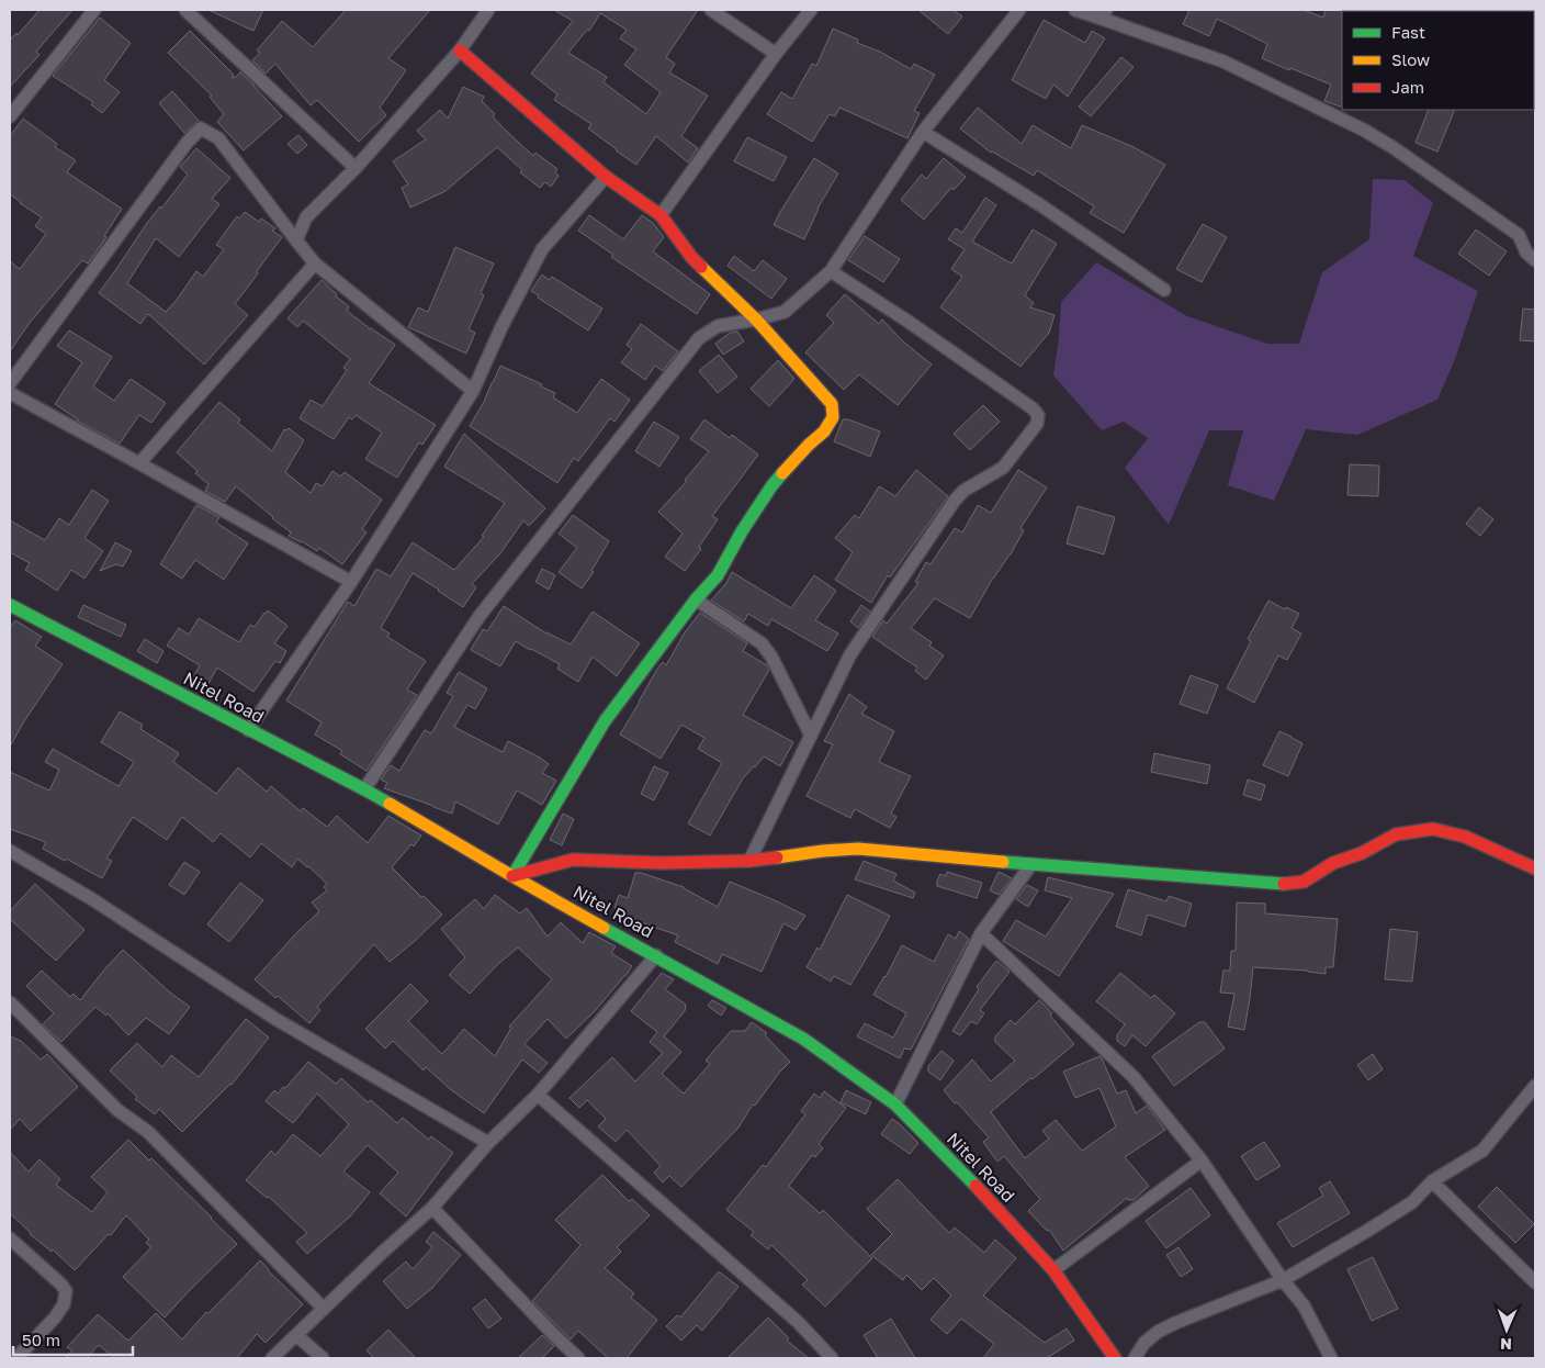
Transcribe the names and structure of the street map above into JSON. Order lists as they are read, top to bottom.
{
  "streets": {
    "street": ["Nitel Road"]
  },
  "legend": ["Fast", "Slow", "Jam"],
  "scale_bar": "50 m",
  "north": "bottom"
}
